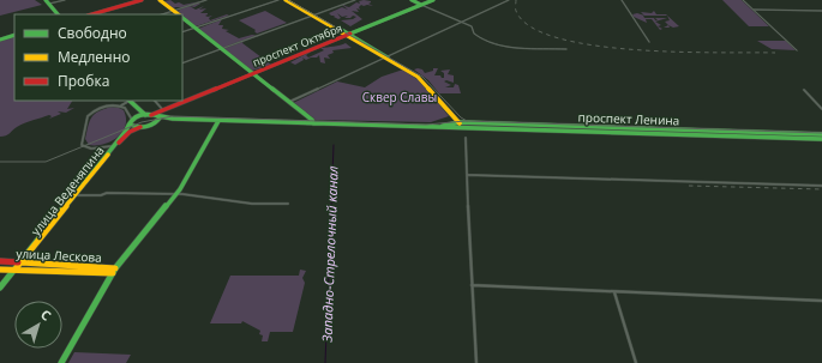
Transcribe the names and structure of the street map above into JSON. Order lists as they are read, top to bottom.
{
  "streets": {
    "main road": [
      "проспект Октября",
      "проспект Ленина",
      "улица Веденяпина",
      "улица Лескова"
    ]
  },
  "crossings": [
    ["проспект Октября", "проспект Ленина"],
    ["проспект Ленина", "улица Веденяпина"],
    ["улица Веденяпина", "улица Лескова"]
  ],
  "water": ["Западно-Стрелочный канал"],
  "parks": ["Сквер Славы"],
  "legend": ["Свободно", "Медленно", "Пробка"],
  "north": "top right"
}
